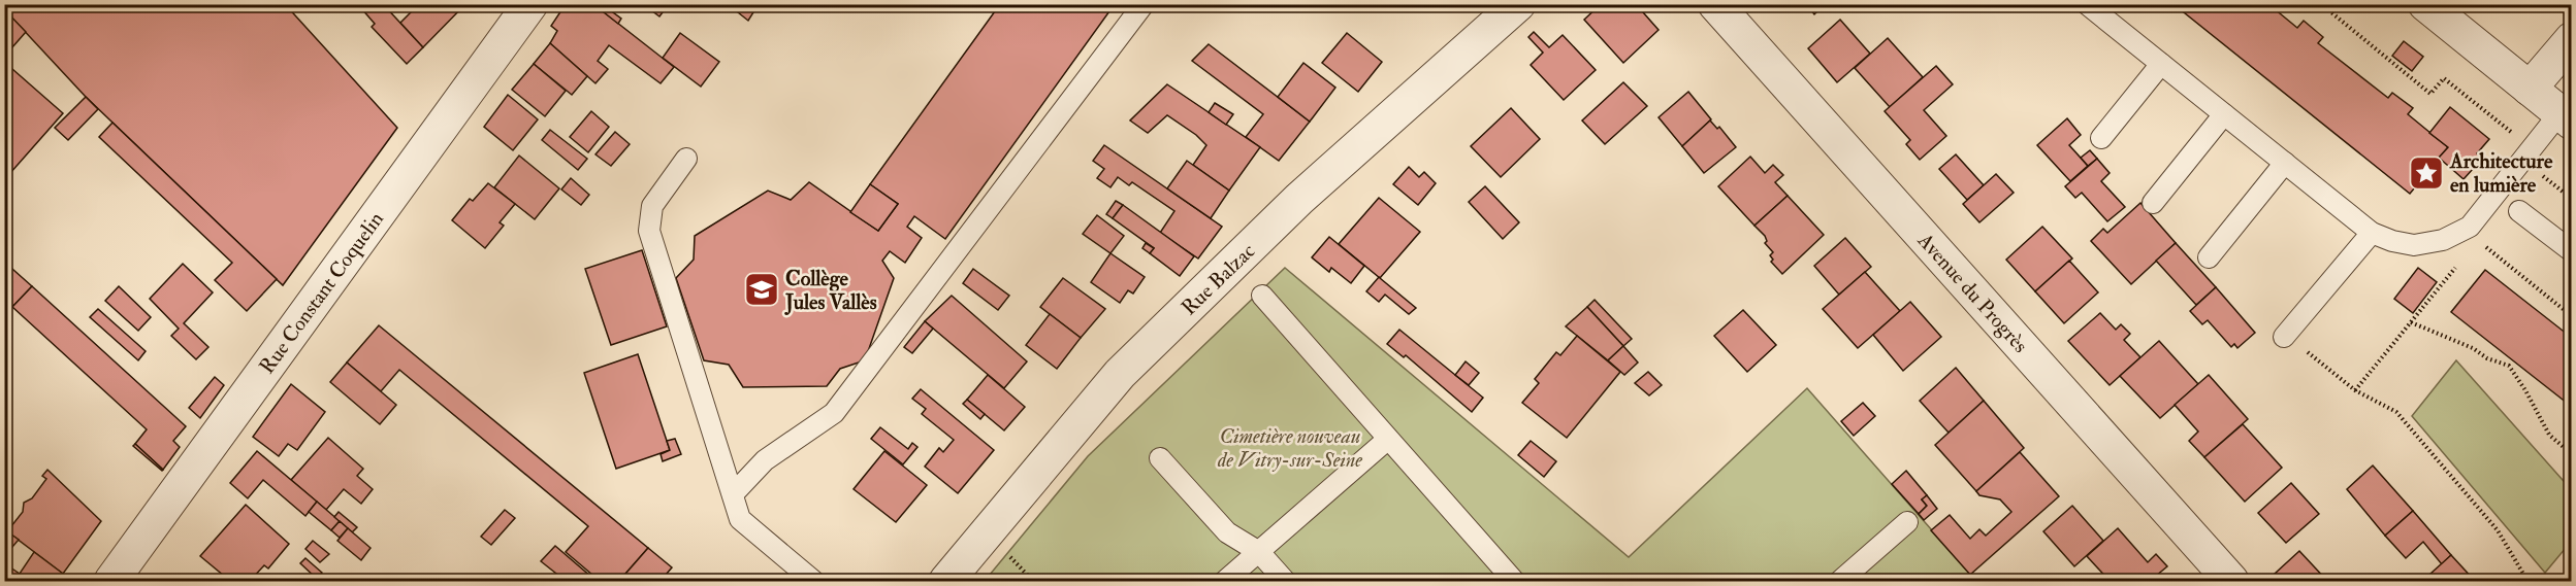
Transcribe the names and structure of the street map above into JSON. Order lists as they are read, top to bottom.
{
  "streets": {
    "street": ["Rue Balzac", "Rue Constant Coquelin", "Avenue du Progrès"]
  },
  "parks": ["Cimetière nouveau de Vitry-sur-Seine"],
  "places": {
    "place": ["Architecture en lumière"],
    "school or university": ["Collège Jules Vallès"]
  }
}
